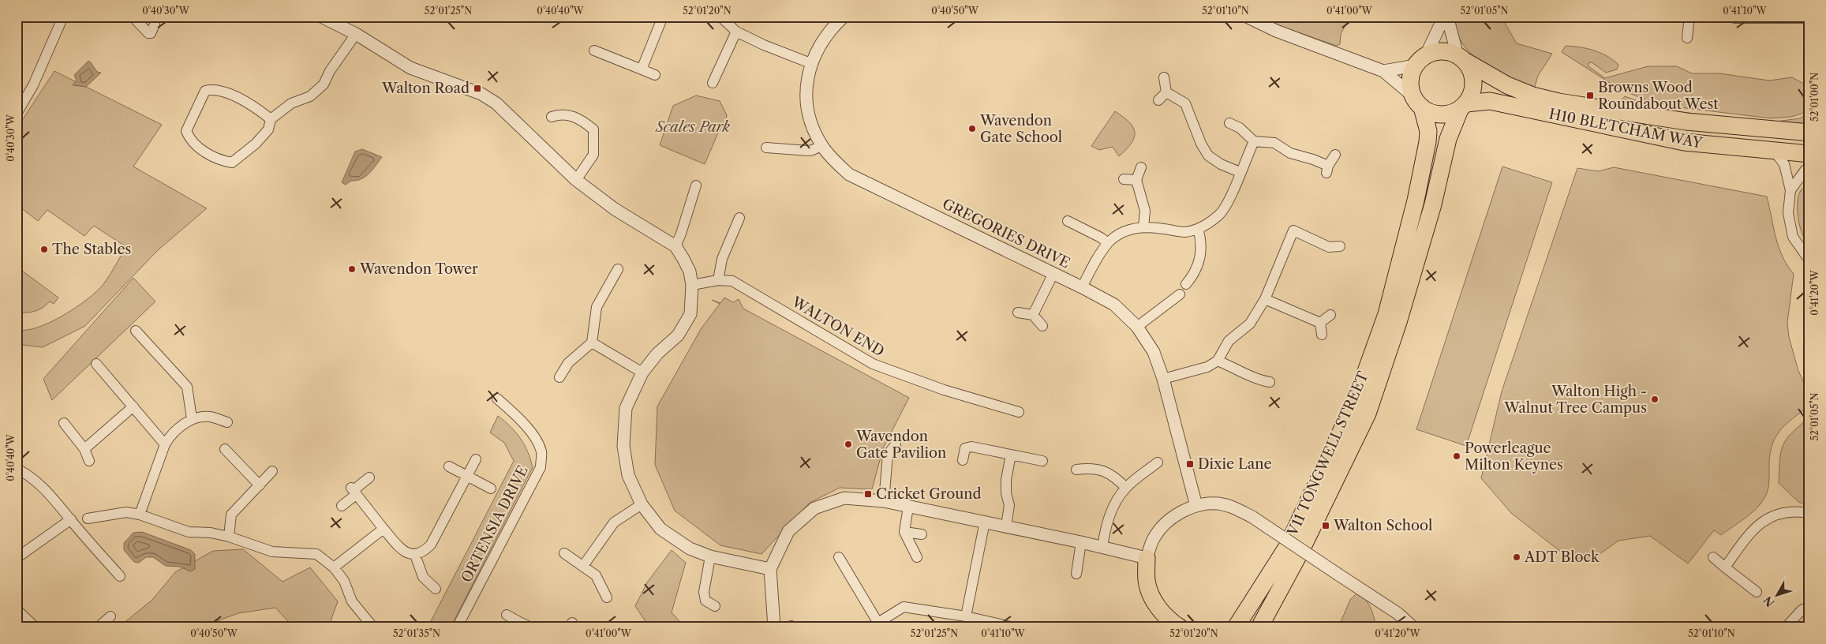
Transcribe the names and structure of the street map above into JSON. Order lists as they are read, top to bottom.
{
  "streets": {
    "highway": ["H10 BLETCHAM WAY", "V11 TONGWELL STREET"],
    "street": ["GREGORIES DRIVE", "WALTON END", "ORTENSIA DRIVE"]
  },
  "crossings": [
    ["H10 BLETCHAM WAY", "V11 TONGWELL STREET"]
  ],
  "parks": ["Scales Park"],
  "places": {
    "transit": [
      "Walton Road",
      "Browns Wood Roundabout West",
      "Dixie Lane",
      "Cricket Ground",
      "Walton School"
    ],
    "other": [
      "Wavendon Gate School",
      "The Stables",
      "Wavendon Tower",
      "Walton High - Walnut Tree Campus",
      "Wavendon Gate Pavilion",
      "Powerleague Milton Keynes",
      "ADT Block"
    ]
  },
  "north": "bottom left",
  "coordinates": [
    "0°40'30\"W",
    "52°01'25\"N",
    "0°40'40\"W",
    "52°01'20\"N",
    "0°40'50\"W",
    "52°01'10\"N",
    "0°41'00\"W",
    "52°01'05\"N",
    "0°41'10\"W",
    "52°01'00\"N",
    "0°41'20\"W",
    "52°01'35\"N"
  ]
}
